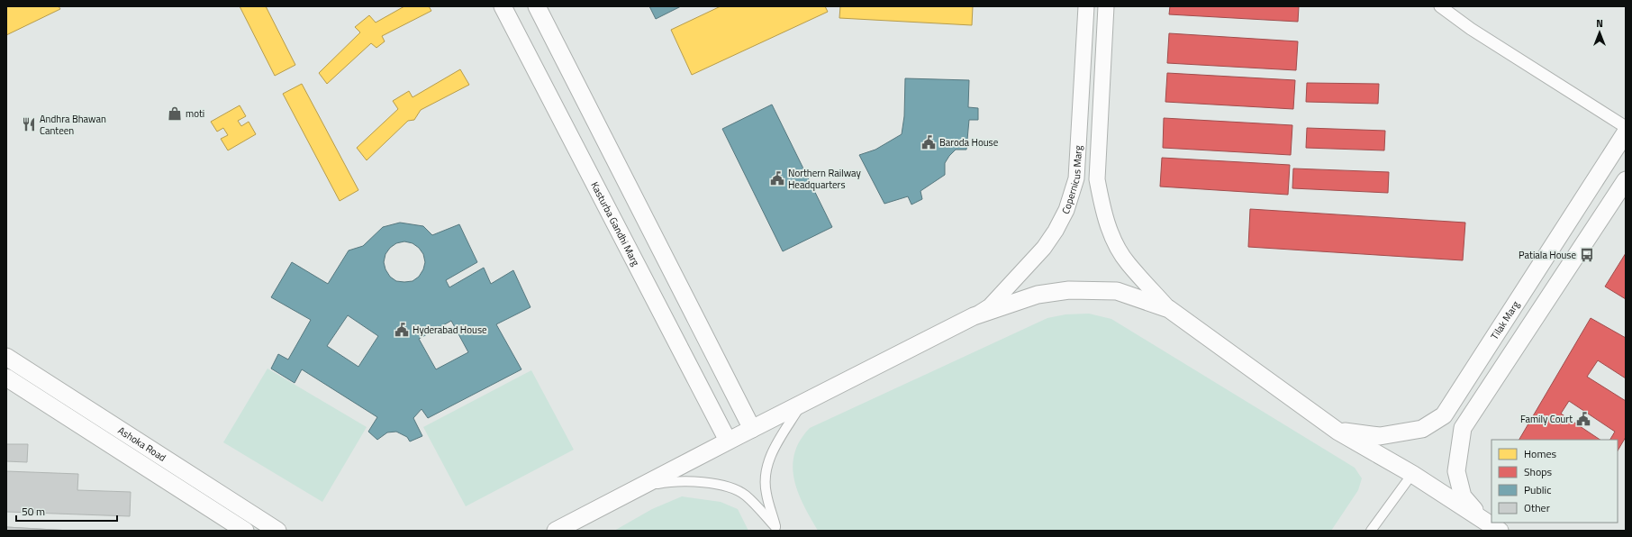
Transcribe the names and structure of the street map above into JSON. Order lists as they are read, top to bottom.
{
  "streets": {
    "main road": ["Kasturba Gandhi Marg", "Tilak Marg", "Ashoka Road"],
    "street": ["Copernicus Marg"]
  },
  "places": {
    "shop": ["moti"],
    "restaurant": ["Andhra Bhawan Canteen"],
    "public building": [
      "Baroda House",
      "Northern Railway Headquarters",
      "Hyderabad House",
      "Family Court"
    ],
    "bus stop": ["Patiala House"]
  },
  "legend": [
    "Homes",
    "Shops",
    "Public",
    "Other"
  ],
  "scale_bar": "50 m",
  "north": "top"
}
